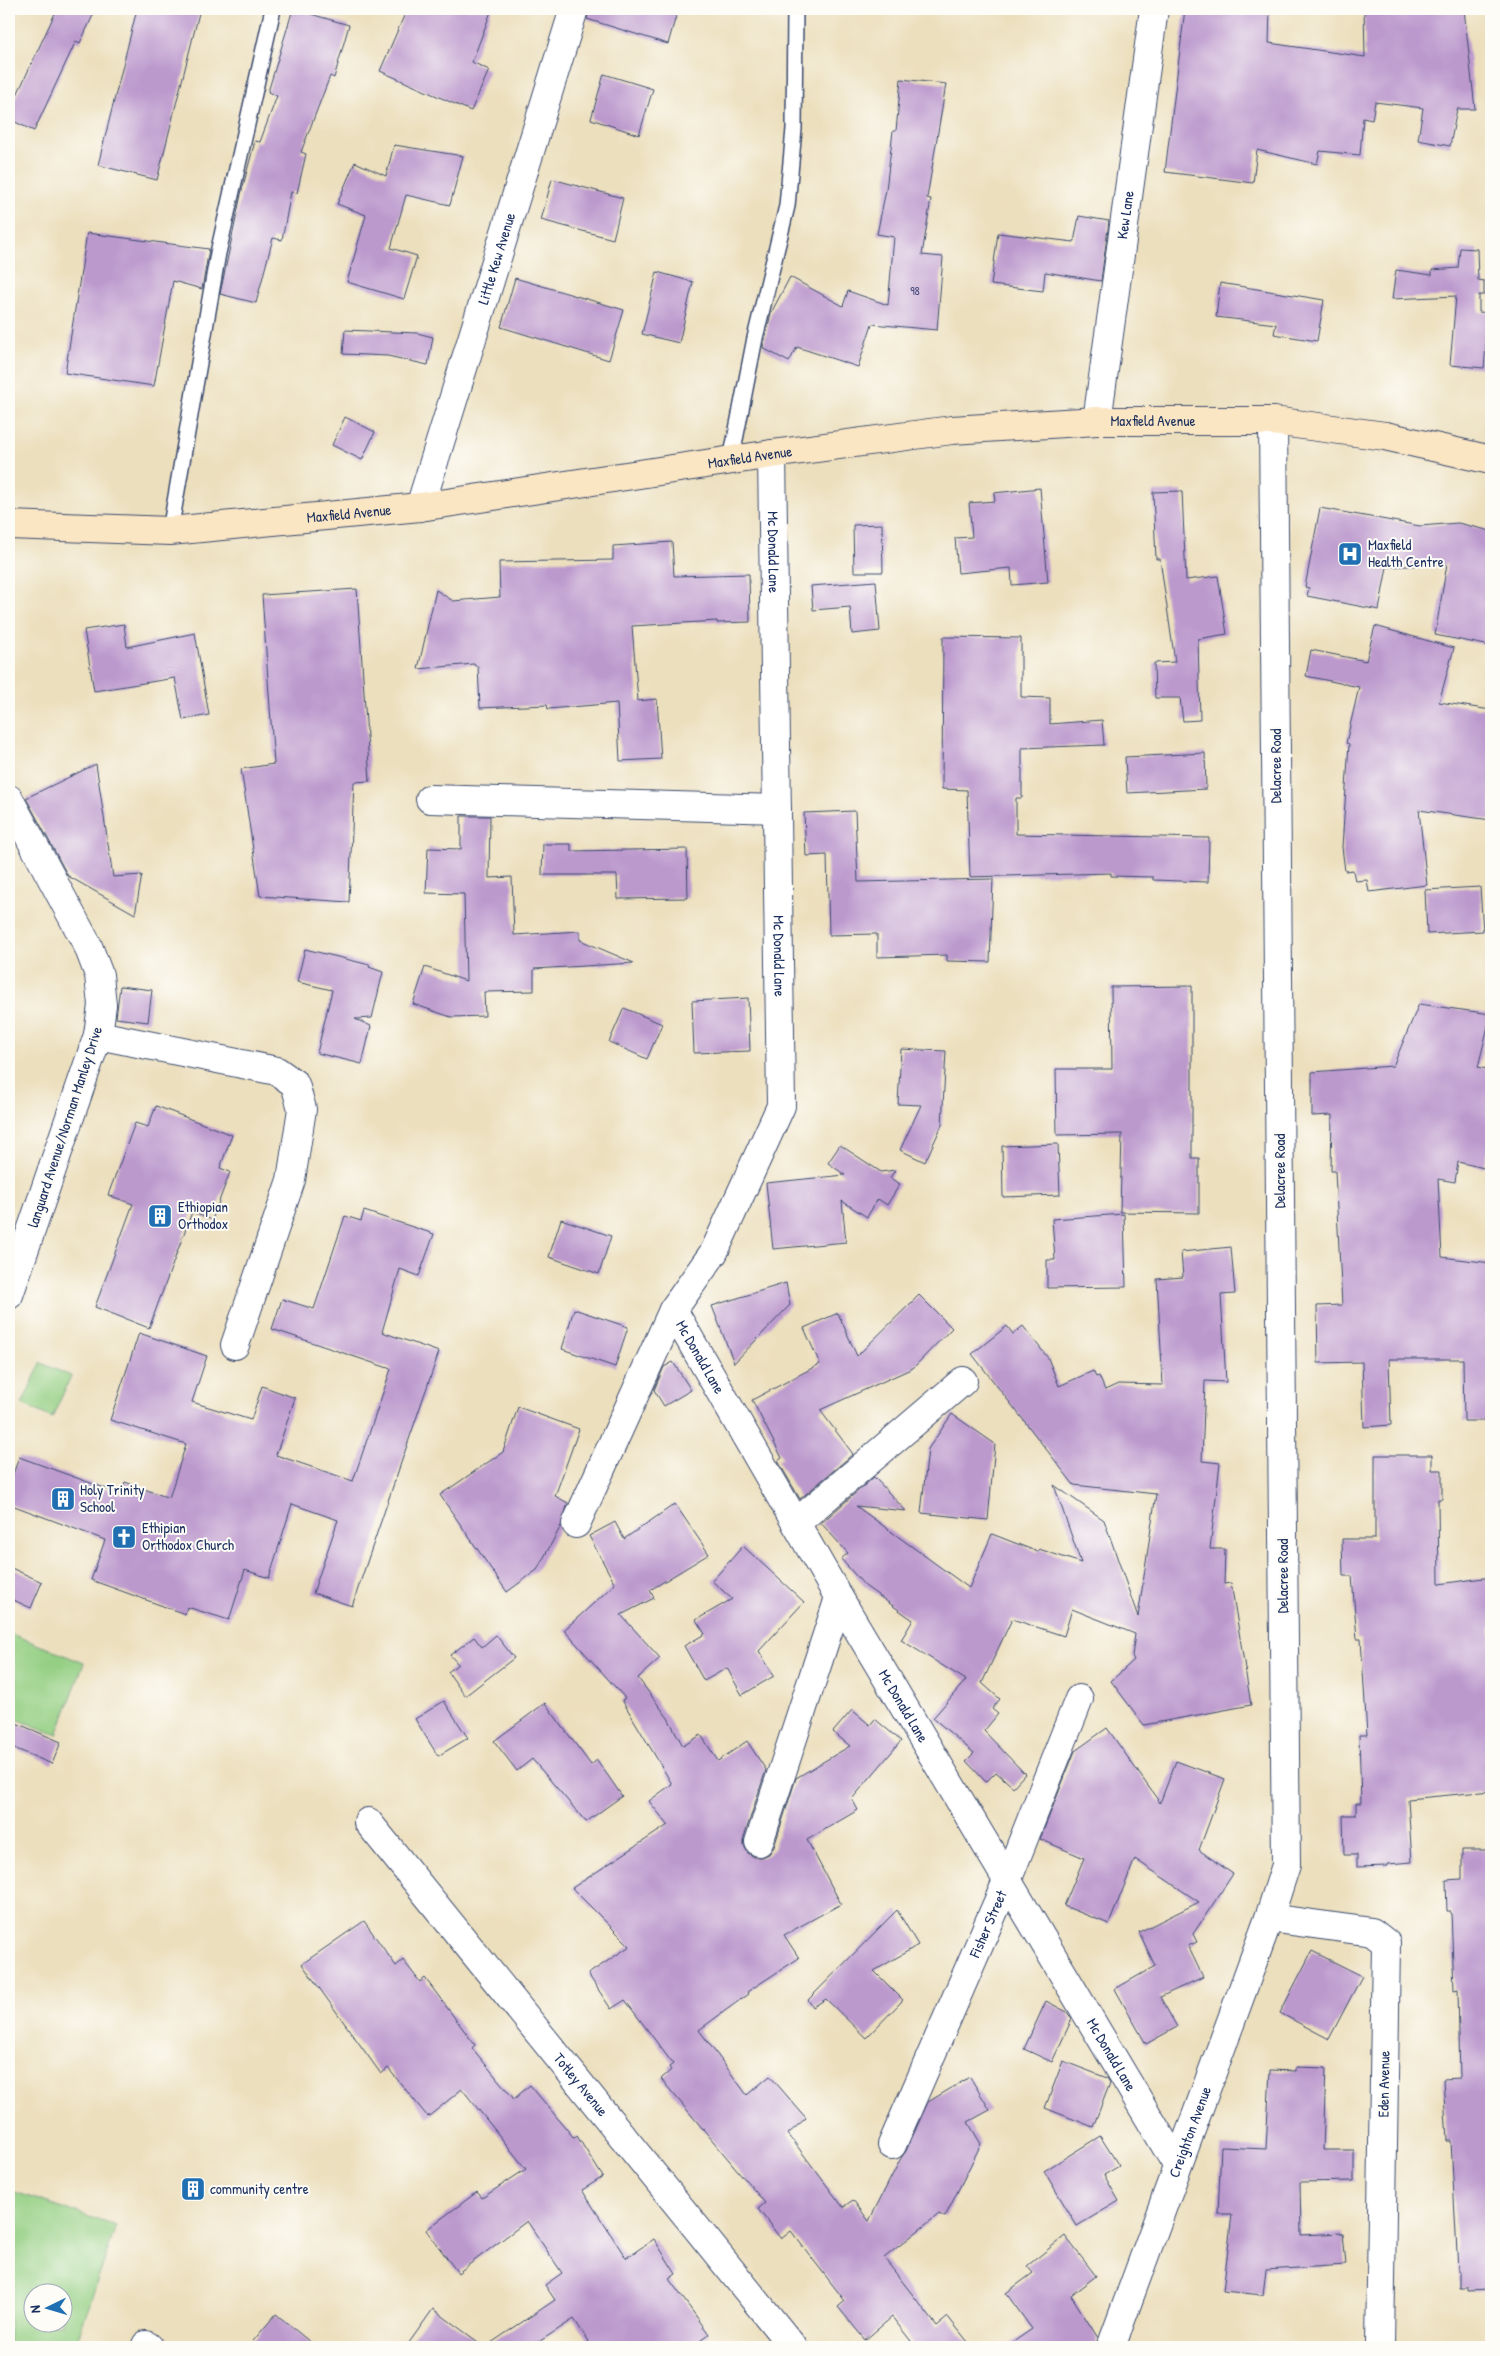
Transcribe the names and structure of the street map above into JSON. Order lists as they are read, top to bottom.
{
  "streets": {
    "main road": ["Maxfield Avenue"],
    "street": [
      "Kew Lane",
      "Little Kew Avenue",
      "Mc Donald Lane",
      "Delacree Road",
      "languard Avenue/Norman Manley Drive",
      "Fisher Street",
      "Eden Avenue",
      "Totley Avenue",
      "Creighton Avenue"
    ]
  },
  "crossings": [
    ["Kew Lane", "Maxfield Avenue"],
    ["Little Kew Avenue", "Maxfield Avenue"],
    ["Maxfield Avenue", "Mc Donald Lane"],
    ["Maxfield Avenue", "Delacree Road"],
    ["Mc Donald Lane", "Fisher Street"],
    ["Mc Donald Lane", "Creighton Avenue"],
    ["Delacree Road", "Eden Avenue"],
    ["Delacree Road", "Creighton Avenue"],
    ["Eden Avenue", "Creighton Avenue"]
  ],
  "places": {
    "hospital": ["Maxfield Health Centre"],
    "building": ["Ethiopian Orthodox", "Holy Trinity School", "community centre"],
    "church": ["Ethipian Orthodox Church"]
  },
  "house_numbers": ["98"],
  "north": "left"
}
